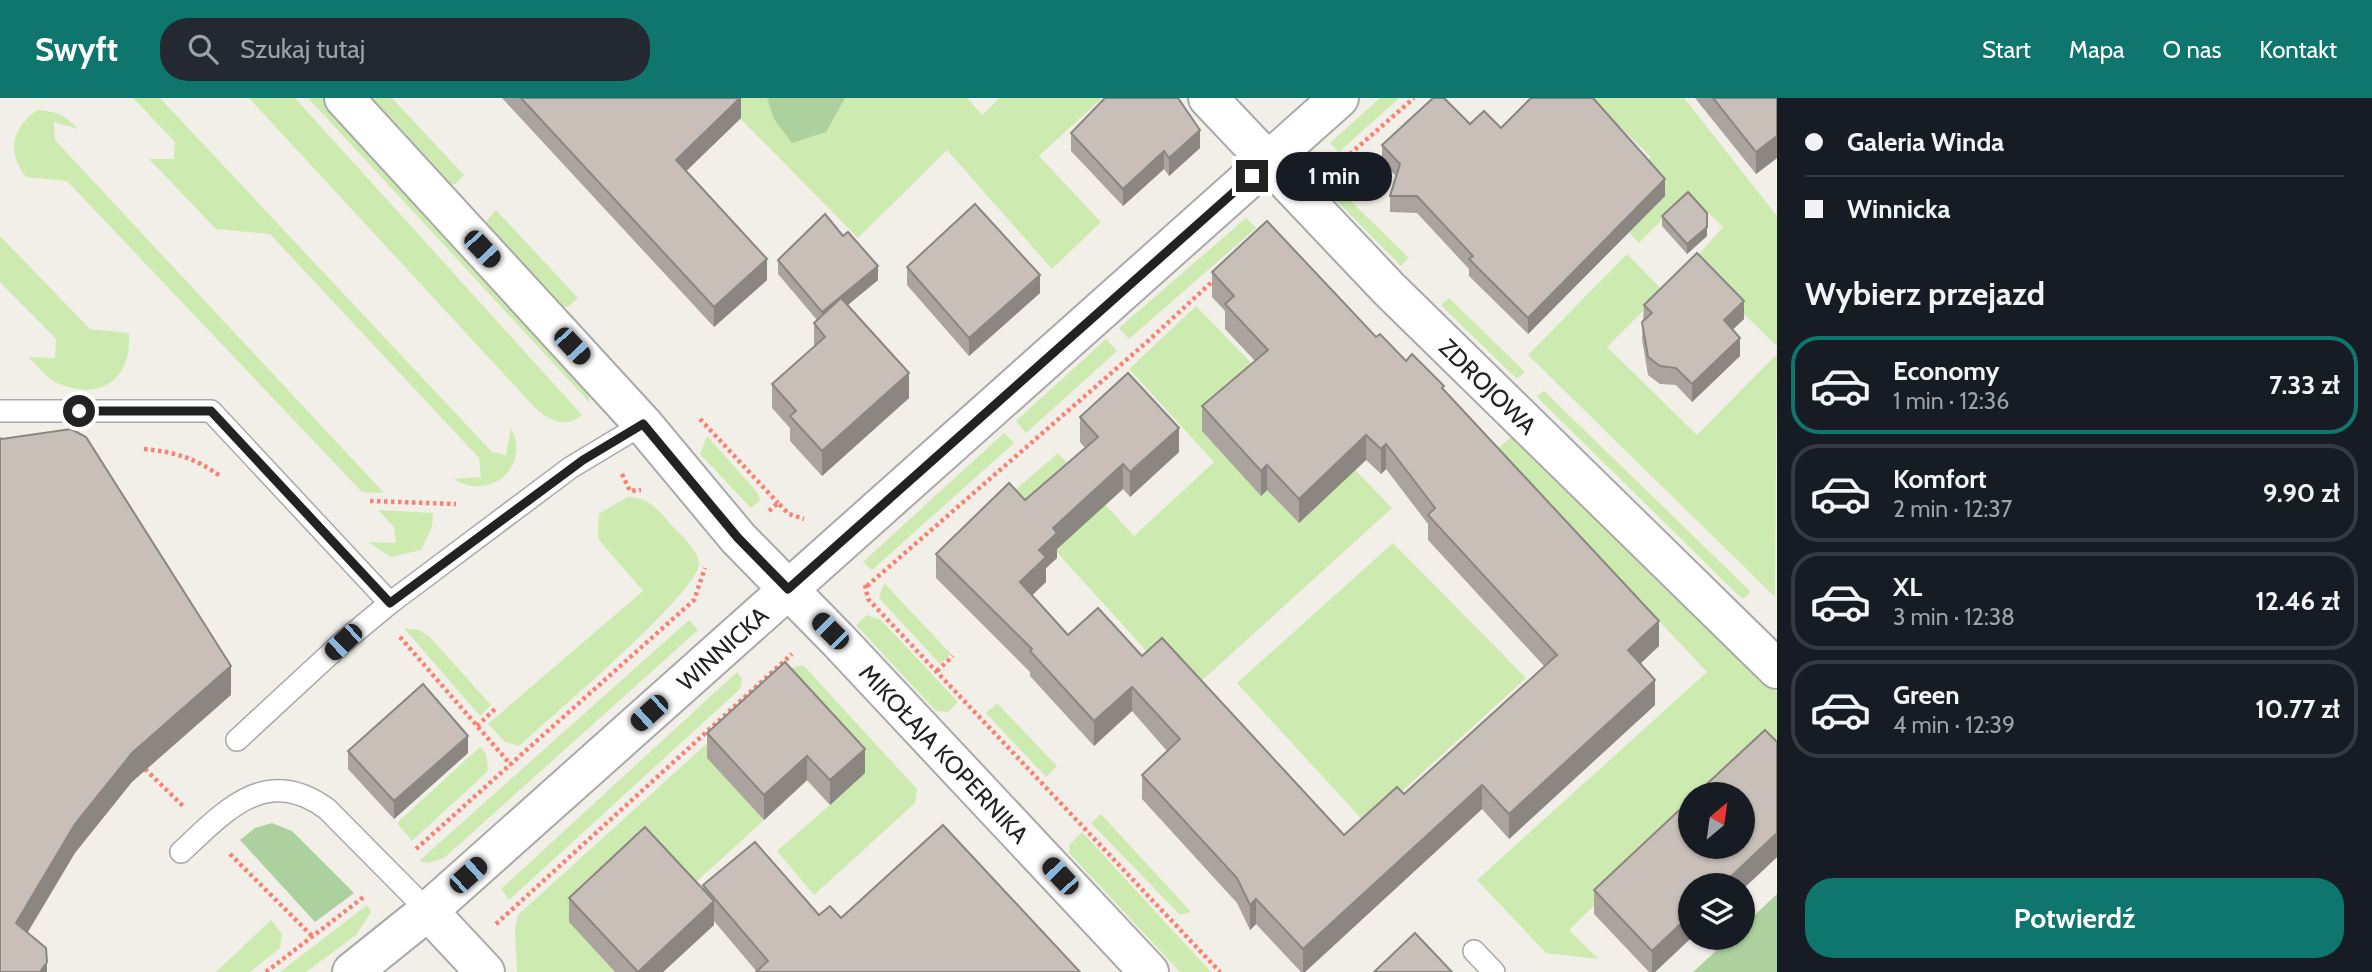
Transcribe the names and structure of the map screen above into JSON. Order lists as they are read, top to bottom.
{
  "streets": {
    "street": ["ZDROJOWA", "WINNICKA", "MIKOŁAJA KOPERNIKA"]
  },
  "crossings": [
    ["ZDROJOWA", "WINNICKA"],
    ["WINNICKA", "MIKOŁAJA KOPERNIKA"]
  ],
  "north": "top right",
  "page": {
    "header": "Swyft",
    "search": "Szukaj tutaj",
    "nav": [
      "Start",
      "Mapa",
      "O nas",
      "Kontakt"
    ],
    "banner": ["Galeria Winda", "Winnicka"],
    "bubble": "1 min",
    "heading": "Wybierz przejazd",
    "list": [
      {
        "name": "Economy",
        "note": "1 min · 12:36",
        "value": "7.33 zł"
      },
      {
        "name": "Komfort",
        "note": "2 min · 12:37",
        "value": "9.90 zł"
      },
      {
        "name": "XL",
        "note": "3 min · 12:38",
        "value": "12.46 zł"
      },
      {
        "name": "Green",
        "note": "4 min · 12:39",
        "value": "10.77 zł"
      }
    ],
    "buttons": "Potwierdź"
  }
}
